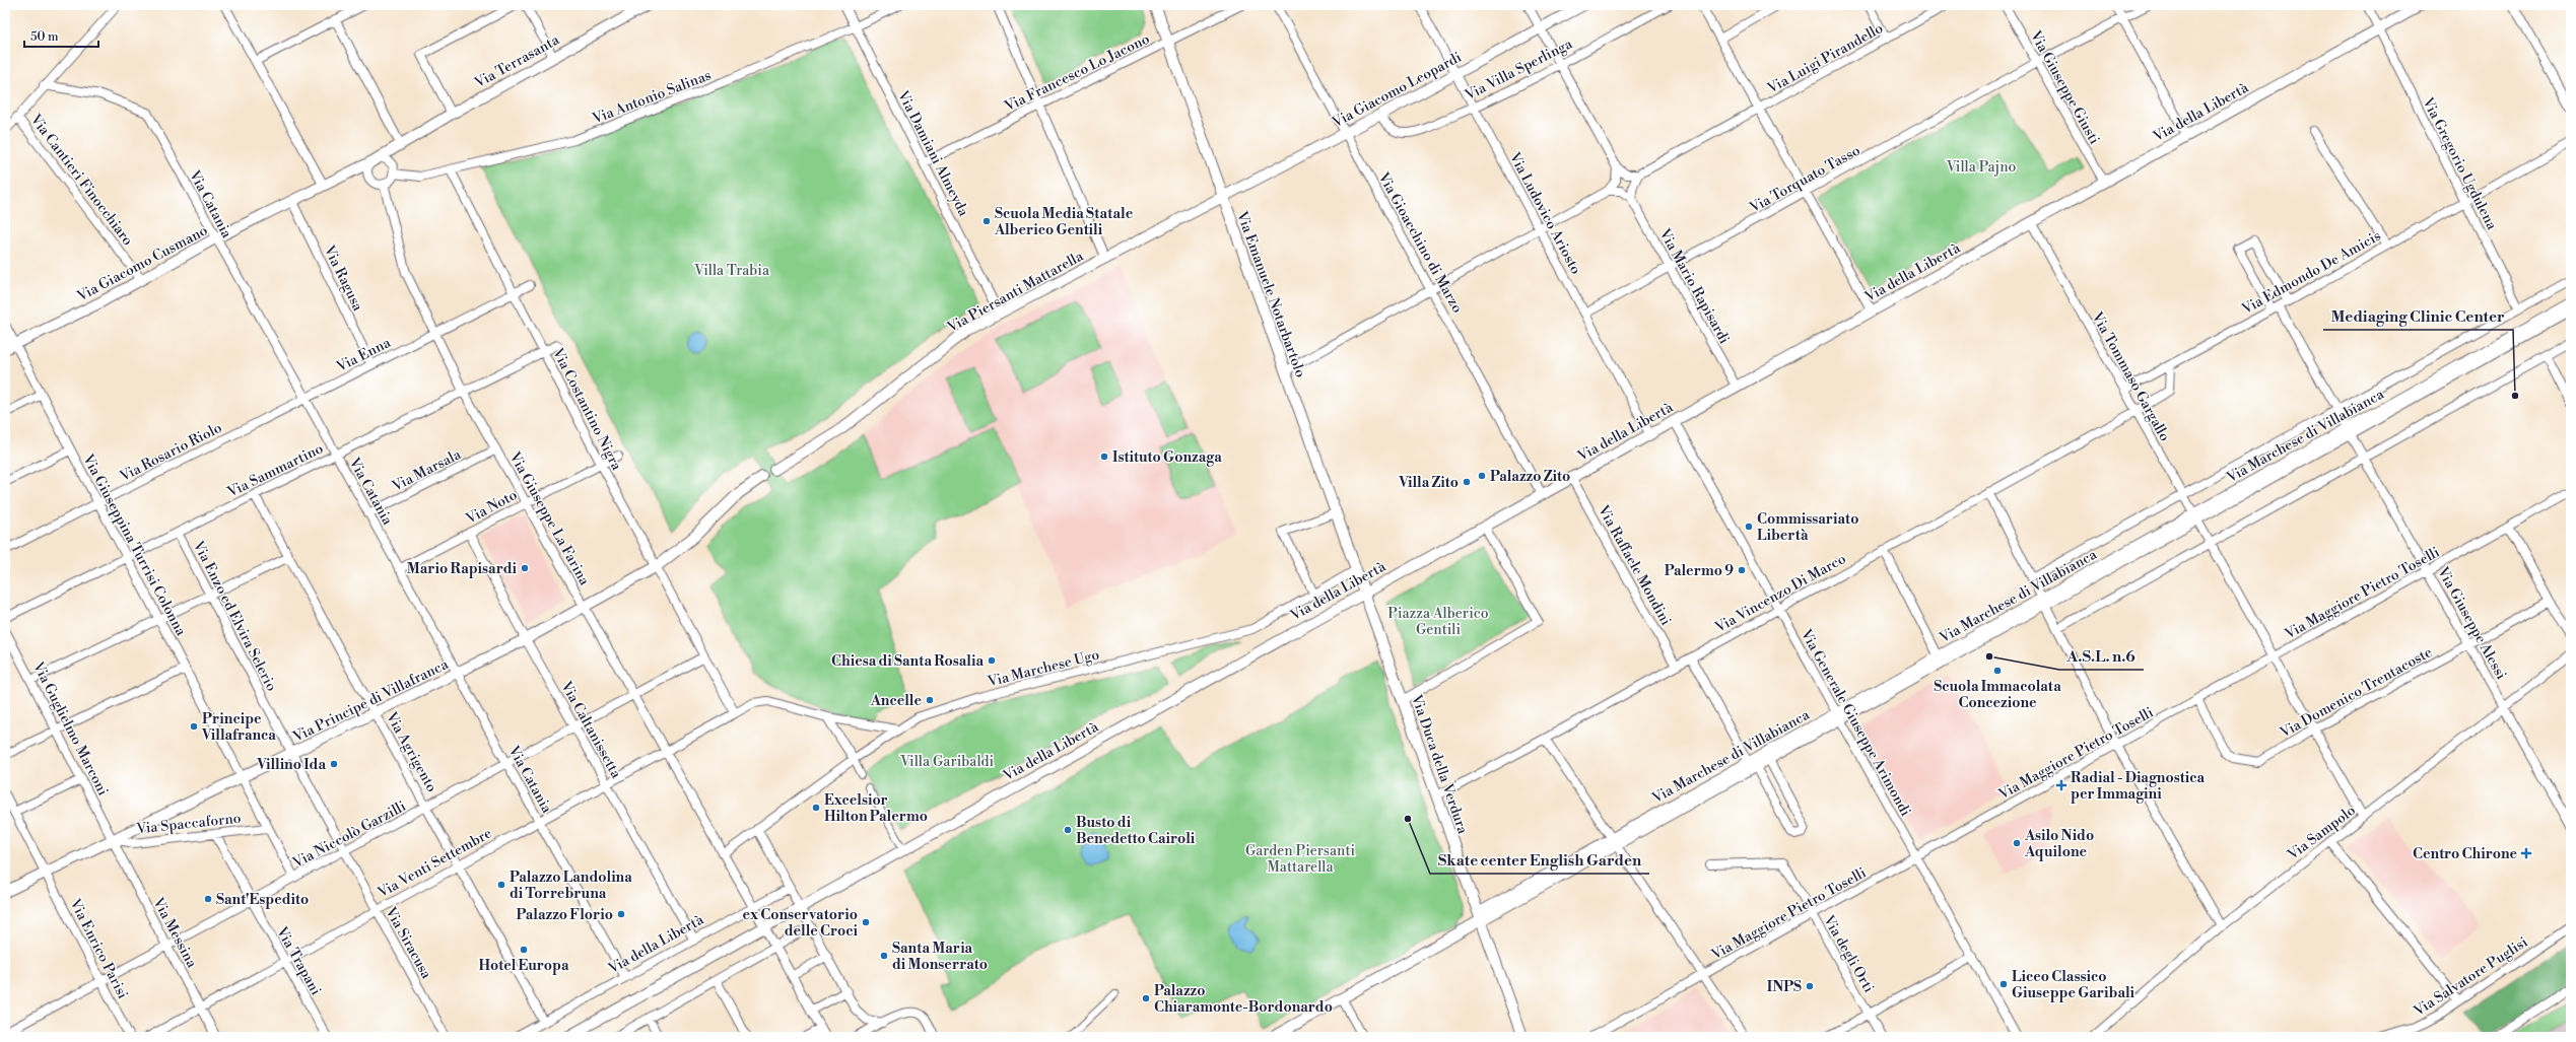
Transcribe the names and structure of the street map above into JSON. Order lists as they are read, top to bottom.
{
  "streets": {
    "street": [
      "Via Luigi Pirandello",
      "Via Terrasanta",
      "Via Villa Sperlinga",
      "Via Francesco Lo Jacono",
      "Via Giuseppe Giusti",
      "Via Giacomo Leopardi",
      "Via Antonio Salinas",
      "Via della Libertà",
      "Via Damiani Almeyda",
      "Via Gregorio Ugdulena",
      "Via Torquato Tasso",
      "Via Cantieri Finocchiaro",
      "Via Catania",
      "Via Ludovico Ariosto",
      "Via Gioacchino di Marzo",
      "Via Giacomo Cusmano",
      "Via Edmondo De Amicis",
      "Via Ragusa",
      "Via Mario Rapisardi",
      "Via Piersanti Mattarella",
      "Via Emanuele Notarbartolo",
      "Via Enna",
      "Via Tommaso Gargallo",
      "Via Costantino Nigra",
      "Via Marchese di Villabianca",
      "Via Rosario Riolo",
      "Via Sammartino",
      "Via Marsala",
      "Via Noto",
      "Via Giuseppe La Farina",
      "Via Giuseppina Turrisi Colonna",
      "Via Raffaele Mondini",
      "Via Vincenzo Di Marco",
      "Via Maggiore Pietro Toselli",
      "Via Enzo ed Elvira Selerio",
      "Via Giuseppe Alessi",
      "Via Marchese Ugo",
      "Via Domenico Trentacoste",
      "Via Principe di Villafranca",
      "Via Generale Giuseppe Arimondi",
      "Via Guglielmo Marconi",
      "Via Caltanissetta",
      "Via Agrigento",
      "Via Duca della Verdura",
      "Via Spaccaforno",
      "Via Sampolo",
      "Via Niccolò Garzilli",
      "Via Venti Settembre",
      "Via Messina",
      "Via Siracusa",
      "Via Enrico Parisi",
      "Via degli Orti",
      "Via Trapani",
      "Via Salvatore Puglisi"
    ]
  },
  "crossings": [
    ["Via Terrasanta", "Via Antonio Salinas"],
    ["Via Terrasanta", "Via Giacomo Cusmano"],
    ["Via Terrasanta", "Via Giuseppe La Farina"],
    ["Via Villa Sperlinga", "Via Giacomo Leopardi"],
    ["Via Villa Sperlinga", "Via Ludovico Ariosto"],
    ["Via Francesco Lo Jacono", "Via Damiani Almeyda"],
    ["Via Francesco Lo Jacono", "Via Emanuele Notarbartolo"],
    ["Via Giuseppe Giusti", "Via della Libertà"],
    ["Via Giuseppe Giusti", "Via Torquato Tasso"],
    ["Via Giacomo Leopardi", "Via Ludovico Ariosto"],
    ["Via Giacomo Leopardi", "Via Gioacchino di Marzo"],
    ["Via Giacomo Leopardi", "Via Piersanti Mattarella"],
    ["Via Giacomo Leopardi", "Via Emanuele Notarbartolo"],
    ["Via Antonio Salinas", "Via Damiani Almeyda"],
    ["Via Antonio Salinas", "Via Costantino Nigra"],
    ["Via Antonio Salinas", "Via Giuseppe La Farina"],
    ["Via della Libertà", "Via Gregorio Ugdulena"],
    ["Via della Libertà", "Via Catania"],
    ["Via della Libertà", "Via Ludovico Ariosto"],
    ["Via della Libertà", "Via Gioacchino di Marzo"],
    ["Via della Libertà", "Via Mario Rapisardi"],
    ["Via della Libertà", "Via Emanuele Notarbartolo"],
    ["Via della Libertà", "Via Tommaso Gargallo"],
    ["Via della Libertà", "Via Giuseppe La Farina"],
    ["Via della Libertà", "Via Raffaele Mondini"],
    ["Via della Libertà", "Via Generale Giuseppe Arimondi"],
    ["Via della Libertà", "Via Caltanissetta"],
    ["Via della Libertà", "Via Agrigento"],
    ["Via della Libertà", "Via Duca della Verdura"],
    ["Via Damiani Almeyda", "Via Piersanti Mattarella"],
    ["Via Gregorio Ugdulena", "Via Edmondo De Amicis"],
    ["Via Gregorio Ugdulena", "Via Marchese di Villabianca"],
    ["Via Torquato Tasso", "Via Ludovico Ariosto"],
    ["Via Torquato Tasso", "Via Mario Rapisardi"],
    ["Via Cantieri Finocchiaro", "Via Giacomo Cusmano"],
    ["Via Catania", "Via Giacomo Cusmano"],
    ["Via Catania", "Via Enna"],
    ["Via Catania", "Via Rosario Riolo"],
    ["Via Catania", "Via Sammartino"],
    ["Via Catania", "Via Marsala"],
    ["Via Catania", "Via Noto"],
    ["Via Catania", "Via Principe di Villafranca"],
    ["Via Catania", "Via Niccolò Garzilli"],
    ["Via Catania", "Via Venti Settembre"],
    ["Via Giacomo Cusmano", "Via Ragusa"],
    ["Via Giacomo Cusmano", "Via Giuseppina Turrisi Colonna"],
    ["Via Edmondo De Amicis", "Via Tommaso Gargallo"],
    ["Via Edmondo De Amicis", "Via Giuseppe Alessi"],
    ["Via Ragusa", "Via Enna"],
    ["Via Piersanti Mattarella", "Via Emanuele Notarbartolo"],
    ["Via Emanuele Notarbartolo", "Via Marchese Ugo"],
    ["Via Emanuele Notarbartolo", "Via Duca della Verdura"],
    ["Via Enna", "Via Costantino Nigra"],
    ["Via Enna", "Via Rosario Riolo"],
    ["Via Enna", "Via Giuseppe La Farina"],
    ["Via Tommaso Gargallo", "Via Marchese di Villabianca"],
    ["Via Tommaso Gargallo", "Via Vincenzo Di Marco"],
    ["Via Tommaso Gargallo", "Via Maggiore Pietro Toselli"],
    ["Via Tommaso Gargallo", "Via Domenico Trentacoste"],
    ["Via Tommaso Gargallo", "Via Sampolo"],
    ["Via Costantino Nigra", "Via Sammartino"],
    ["Via Costantino Nigra", "Via Noto"],
    ["Via Costantino Nigra", "Via Principe di Villafranca"],
    ["Via Costantino Nigra", "Via Niccolò Garzilli"],
    ["Via Costantino Nigra", "Via Venti Settembre"],
    ["Via Marchese di Villabianca", "Via Giuseppe Alessi"],
    ["Via Marchese di Villabianca", "Via Generale Giuseppe Arimondi"],
    ["Via Marchese di Villabianca", "Via Duca della Verdura"],
    ["Via Rosario Riolo", "Via Giuseppina Turrisi Colonna"],
    ["Via Sammartino", "Via Giuseppe La Farina"],
    ["Via Sammartino", "Via Giuseppina Turrisi Colonna"],
    ["Via Sammartino", "Via Enzo ed Elvira Selerio"],
    ["Via Sammartino", "Via Agrigento"],
    ["Via Marsala", "Via Giuseppe La Farina"],
    ["Via Noto", "Via Giuseppe La Farina"],
    ["Via Noto", "Via Caltanissetta"],
    ["Via Giuseppe La Farina", "Via Marchese Ugo"],
    ["Via Giuseppe La Farina", "Via Principe di Villafranca"],
    ["Via Giuseppe La Farina", "Via Niccolò Garzilli"],
    ["Via Giuseppe La Farina", "Via Venti Settembre"],
    ["Via Giuseppina Turrisi Colonna", "Via Principe di Villafranca"],
    ["Via Giuseppina Turrisi Colonna", "Via Spaccaforno"],
    ["Via Giuseppina Turrisi Colonna", "Via Niccolò Garzilli"],
    ["Via Raffaele Mondini", "Via Vincenzo Di Marco"],
    ["Via Vincenzo Di Marco", "Via Generale Giuseppe Arimondi"],
    ["Via Vincenzo Di Marco", "Via Duca della Verdura"],
    ["Via Maggiore Pietro Toselli", "Via Giuseppe Alessi"],
    ["Via Maggiore Pietro Toselli", "Via Domenico Trentacoste"],
    ["Via Maggiore Pietro Toselli", "Via Generale Giuseppe Arimondi"],
    ["Via Maggiore Pietro Toselli", "Via degli Orti"],
    ["Via Enzo ed Elvira Selerio", "Via Principe di Villafranca"],
    ["Via Enzo ed Elvira Selerio", "Via Siracusa"],
    ["Via Giuseppe Alessi", "Via Domenico Trentacoste"],
    ["Via Giuseppe Alessi", "Via Sampolo"],
    ["Via Marchese Ugo", "Via Venti Settembre"],
    ["Via Principe di Villafranca", "Via Guglielmo Marconi"],
    ["Via Principe di Villafranca", "Via Caltanissetta"],
    ["Via Principe di Villafranca", "Via Agrigento"],
    ["Via Principe di Villafranca", "Via Spaccaforno"],
    ["Via Principe di Villafranca", "Via Messina"],
    ["Via Principe di Villafranca", "Via Siracusa"],
    ["Via Principe di Villafranca", "Via Enrico Parisi"],
    ["Via Guglielmo Marconi", "Via Spaccaforno"],
    ["Via Guglielmo Marconi", "Via Messina"],
    ["Via Caltanissetta", "Via Niccolò Garzilli"],
    ["Via Caltanissetta", "Via Venti Settembre"],
    ["Via Agrigento", "Via Niccolò Garzilli"],
    ["Via Agrigento", "Via Venti Settembre"],
    ["Via Spaccaforno", "Via Messina"],
    ["Via Spaccaforno", "Via Trapani"],
    ["Via Niccolò Garzilli", "Via Messina"],
    ["Via Niccolò Garzilli", "Via Siracusa"],
    ["Via Niccolò Garzilli", "Via Enrico Parisi"],
    ["Via Niccolò Garzilli", "Via Trapani"],
    ["Via Venti Settembre", "Via Messina"],
    ["Via Venti Settembre", "Via Siracusa"],
    ["Via Venti Settembre", "Via Trapani"]
  ],
  "parks": [
    "Villa Pajno",
    "Villa Trabia",
    "Piazza Alberico Gentili",
    "Villa Garibaldi",
    "Garden Piersanti Mattarella"
  ],
  "places": {
    "other": [
      "Scuola Media Statale Alberico Gentili",
      "Mediaging Clinic Center",
      "Istituto Gonzaga",
      "Palazzo Zito",
      "Villa Zito",
      "Commissariato Libertà",
      "Mario Rapisardi",
      "Palermo 9",
      "A.S.L. n.6",
      "Chiesa di Santa Rosalia",
      "Scuola Immacolata Concezione",
      "Ancelle",
      "Principe Villafranca",
      "Villino Ida",
      "Excelsior Hilton Palermo",
      "Skate center English Garden",
      "Busto di Benedetto Cairoli",
      "Asilo Nido Aquilone",
      "Palazzo Landolina di Torrebruna",
      "Sant'Espedito",
      "Palazzo Florio",
      "ex Conservatorio delle Croci",
      "Hotel Europa",
      "Santa Maria di Monserrato",
      "Liceo Classico Giuseppe Garibali",
      "INPS",
      "Palazzo Chiaramonte-Bordonardo"
    ],
    "health": ["Radial - Diagnostica per Immagini", "Centro Chirone"]
  },
  "scale_bar": "50 m"
}
